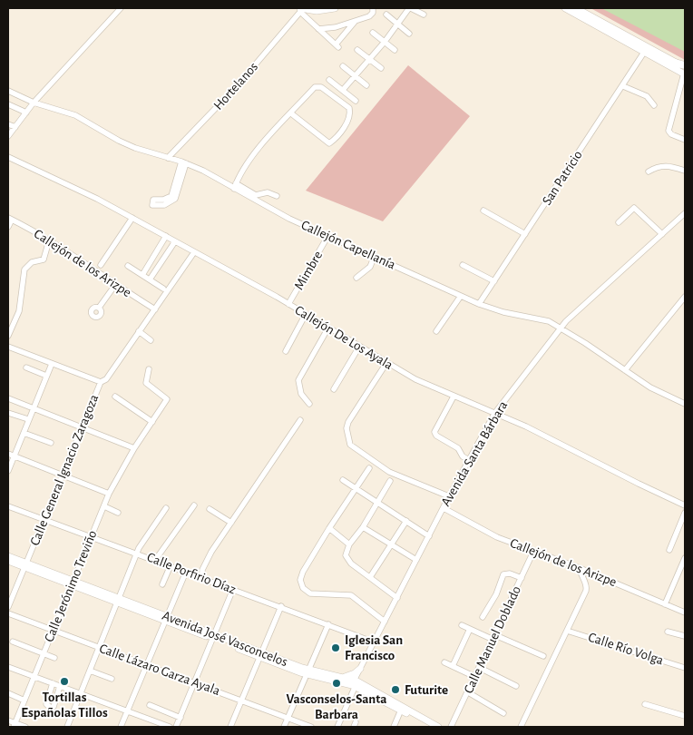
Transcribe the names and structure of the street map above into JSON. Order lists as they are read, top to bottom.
{
  "streets": {
    "main road": ["Avenida José Vasconcelos"],
    "street": [
      "Hortelanos",
      "San Patricio",
      "Callejón Capellanía",
      "Callejón de los Arizpe",
      "Mimbre",
      "Callejón De Los Ayala",
      "Avenida Santa Bárbara",
      "Calle General Ignacio Zaragoza",
      "Calle Porfirio Díaz",
      "Calle Jerónimo Treviño",
      "Calle Manuel Doblado",
      "Calle Río Volga",
      "Calle Lázaro Garza Ayala"
    ]
  },
  "crossings": [
    ["Hortelanos", "Callejón Capellanía"],
    ["San Patricio", "Callejón Capellanía"],
    ["Callejón Capellanía", "Mimbre"],
    ["Callejón Capellanía", "Avenida Santa Bárbara"],
    ["Callejón de los Arizpe", "Avenida Santa Bárbara"],
    ["Callejón de los Arizpe", "Calle General Ignacio Zaragoza"],
    ["Callejón de los Arizpe", "Calle Manuel Doblado"],
    ["Mimbre", "Callejón De Los Ayala"],
    ["Callejón De Los Ayala", "Avenida Santa Bárbara"],
    ["Callejón De Los Ayala", "Calle General Ignacio Zaragoza"],
    ["Avenida Santa Bárbara", "Calle Porfirio Díaz"],
    ["Avenida Santa Bárbara", "Avenida José Vasconcelos"],
    ["Calle General Ignacio Zaragoza", "Calle Porfirio Díaz"],
    ["Calle General Ignacio Zaragoza", "Avenida José Vasconcelos"],
    ["Calle Porfirio Díaz", "Calle Jerónimo Treviño"],
    ["Calle Jerónimo Treviño", "Avenida José Vasconcelos"],
    ["Calle Jerónimo Treviño", "Calle Lázaro Garza Ayala"]
  ],
  "places": [
    "Iglesia San Francisco",
    "Tortillas Españolas Tillos",
    "Vasconselos-Santa Barbara",
    "Futurite"
  ]
}
